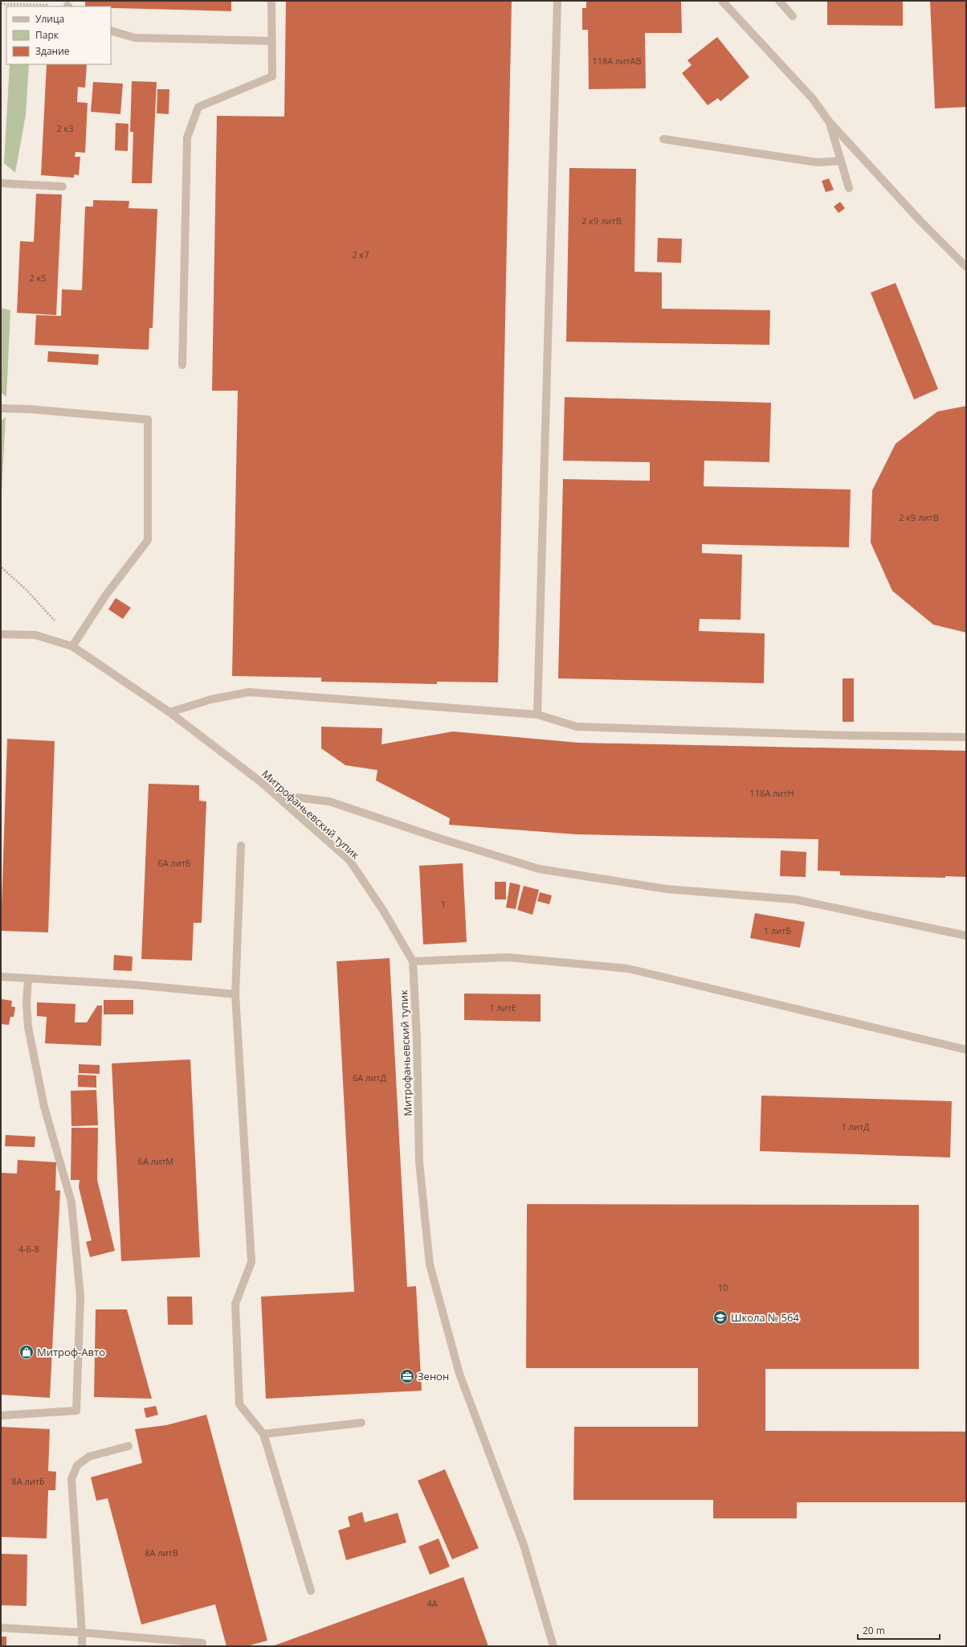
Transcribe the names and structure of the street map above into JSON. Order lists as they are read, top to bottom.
{
  "streets": {
    "street": ["Митрофаньевский тупик"]
  },
  "places": {
    "school or university": ["Школа № 564"],
    "shop": ["Митроф-Авто"],
    "office": ["Зенон"]
  },
  "house_numbers": [
    "118А литАВ",
    "2 к3",
    "2 к9 литВ",
    "2 к7",
    "2 к5",
    "2 к9 литВ",
    "118А литН",
    "6А литБ",
    "1",
    "1 литБ",
    "1 литЕ",
    "6А литД",
    "1 литД",
    "6А литМ",
    "4-6-8",
    "10",
    "8А литБ",
    "8А литВ",
    "4А"
  ],
  "legend": ["Улица", "Парк", "Здание"],
  "scale_bar": "20 m"
}
